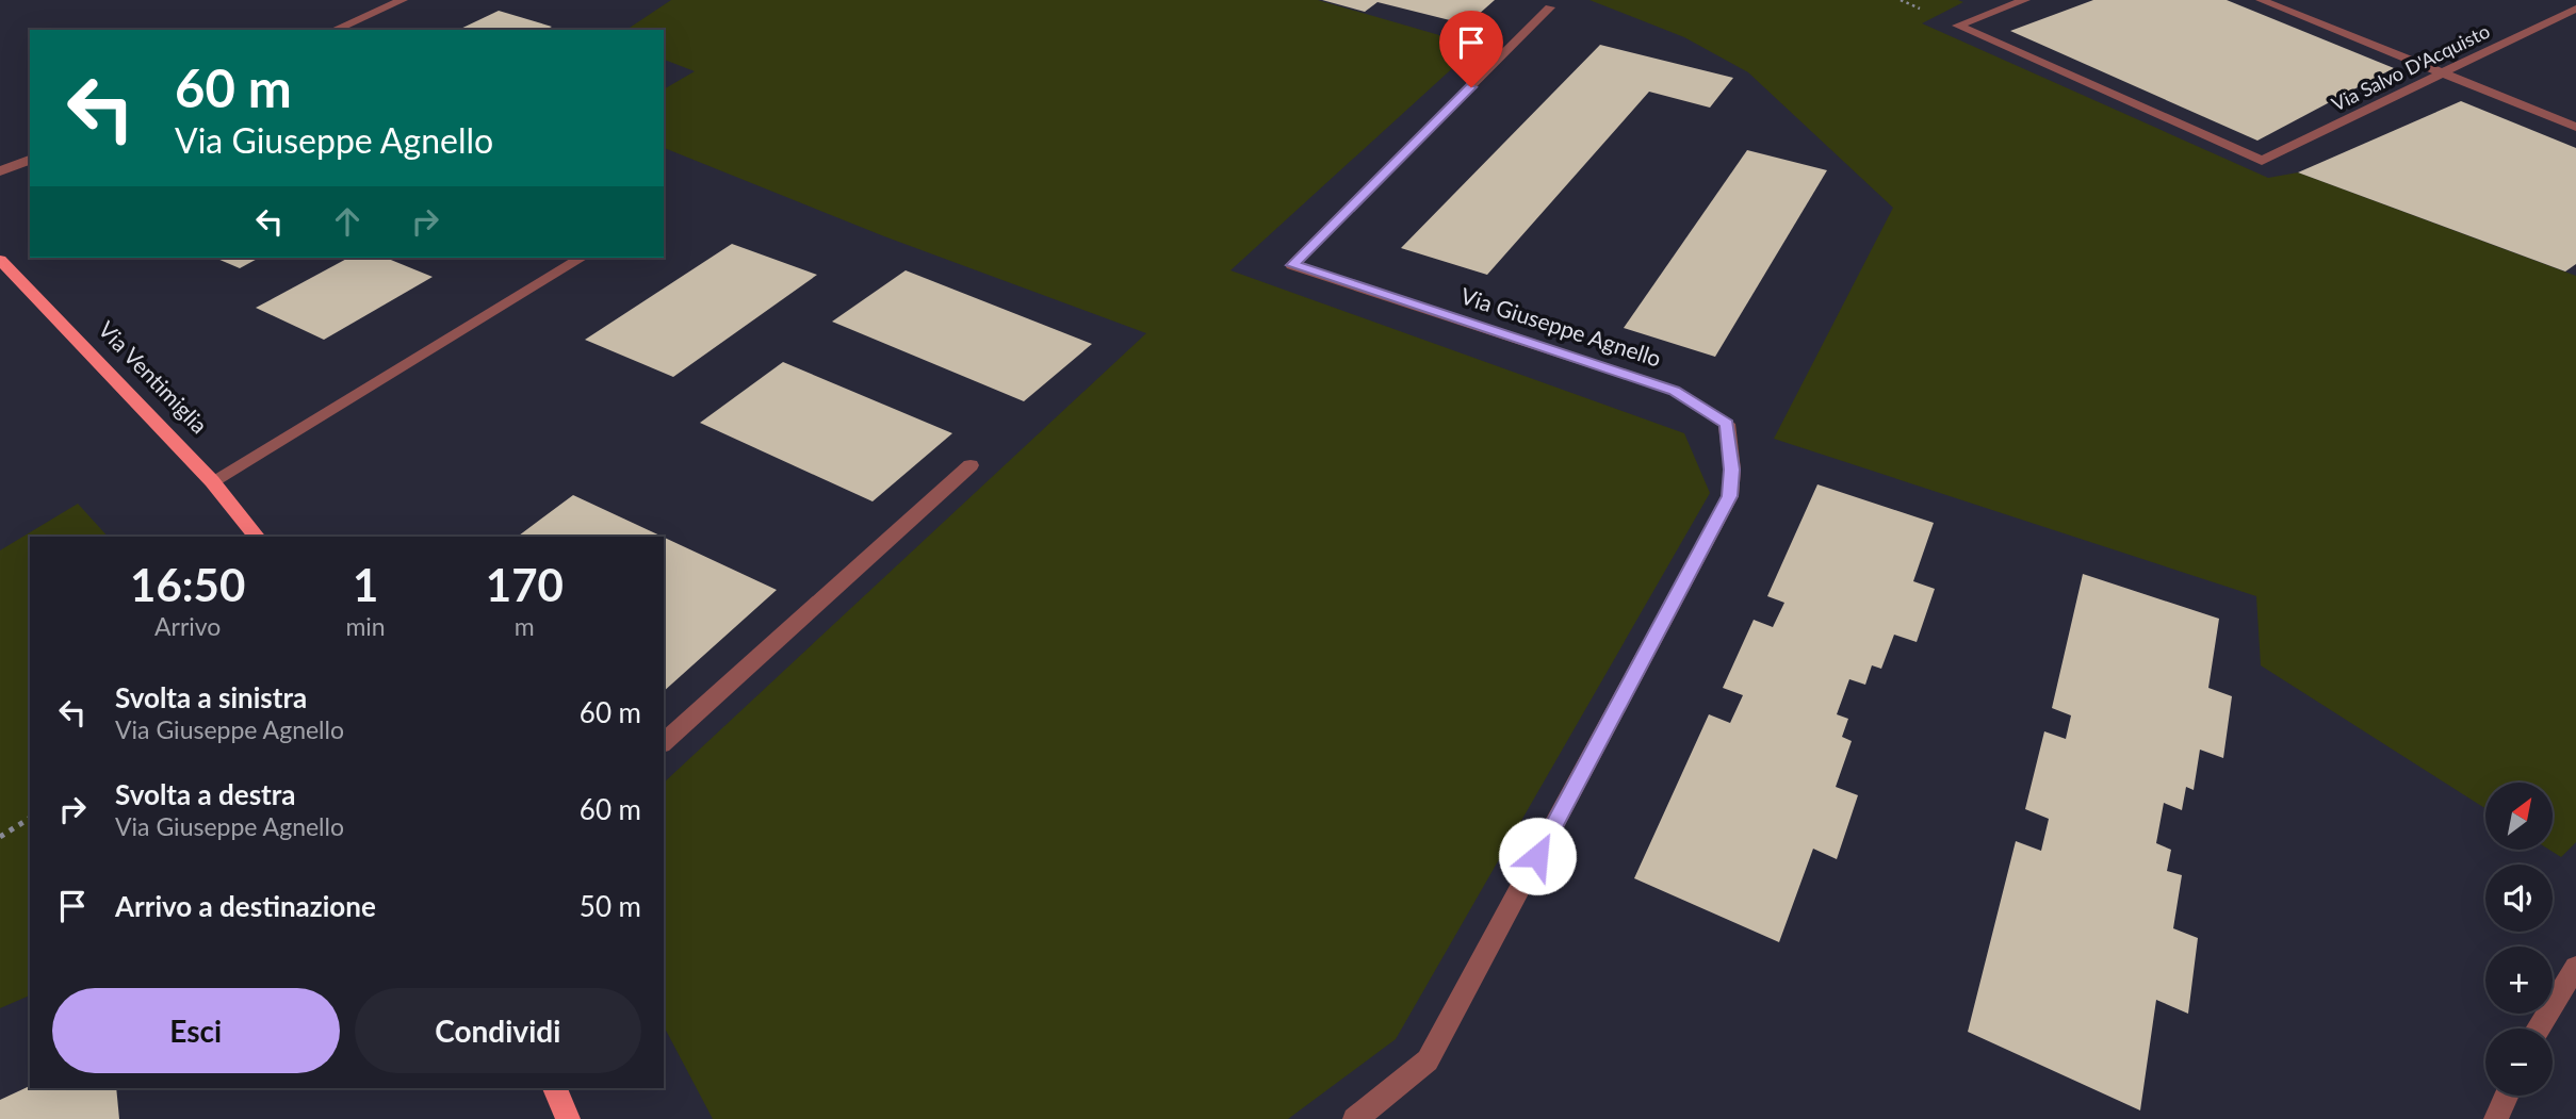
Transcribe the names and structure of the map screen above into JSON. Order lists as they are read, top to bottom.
{
  "streets": {
    "main road": ["Via Ventimiglia"],
    "street": ["Via Salvo D'Acquisto", "Via Giuseppe Agnello"]
  },
  "north": "top right",
  "page": {
    "turn": ["60 m", "Via Giuseppe Agnello"],
    "eta": [
      "16:50",
      "Arrivo",
      "1",
      "min",
      "170",
      "m"
    ],
    "list": [
      {
        "name": "Svolta a sinistra",
        "note": "Via Giuseppe Agnello",
        "value": "60 m"
      },
      {
        "name": "Svolta a destra",
        "note": "Via Giuseppe Agnello",
        "value": "60 m"
      },
      {
        "name": "Arrivo a destinazione",
        "value": "50 m"
      }
    ],
    "map_buttons": ["+", "−"],
    "buttons": ["Esci", "Condividi"]
  }
}
